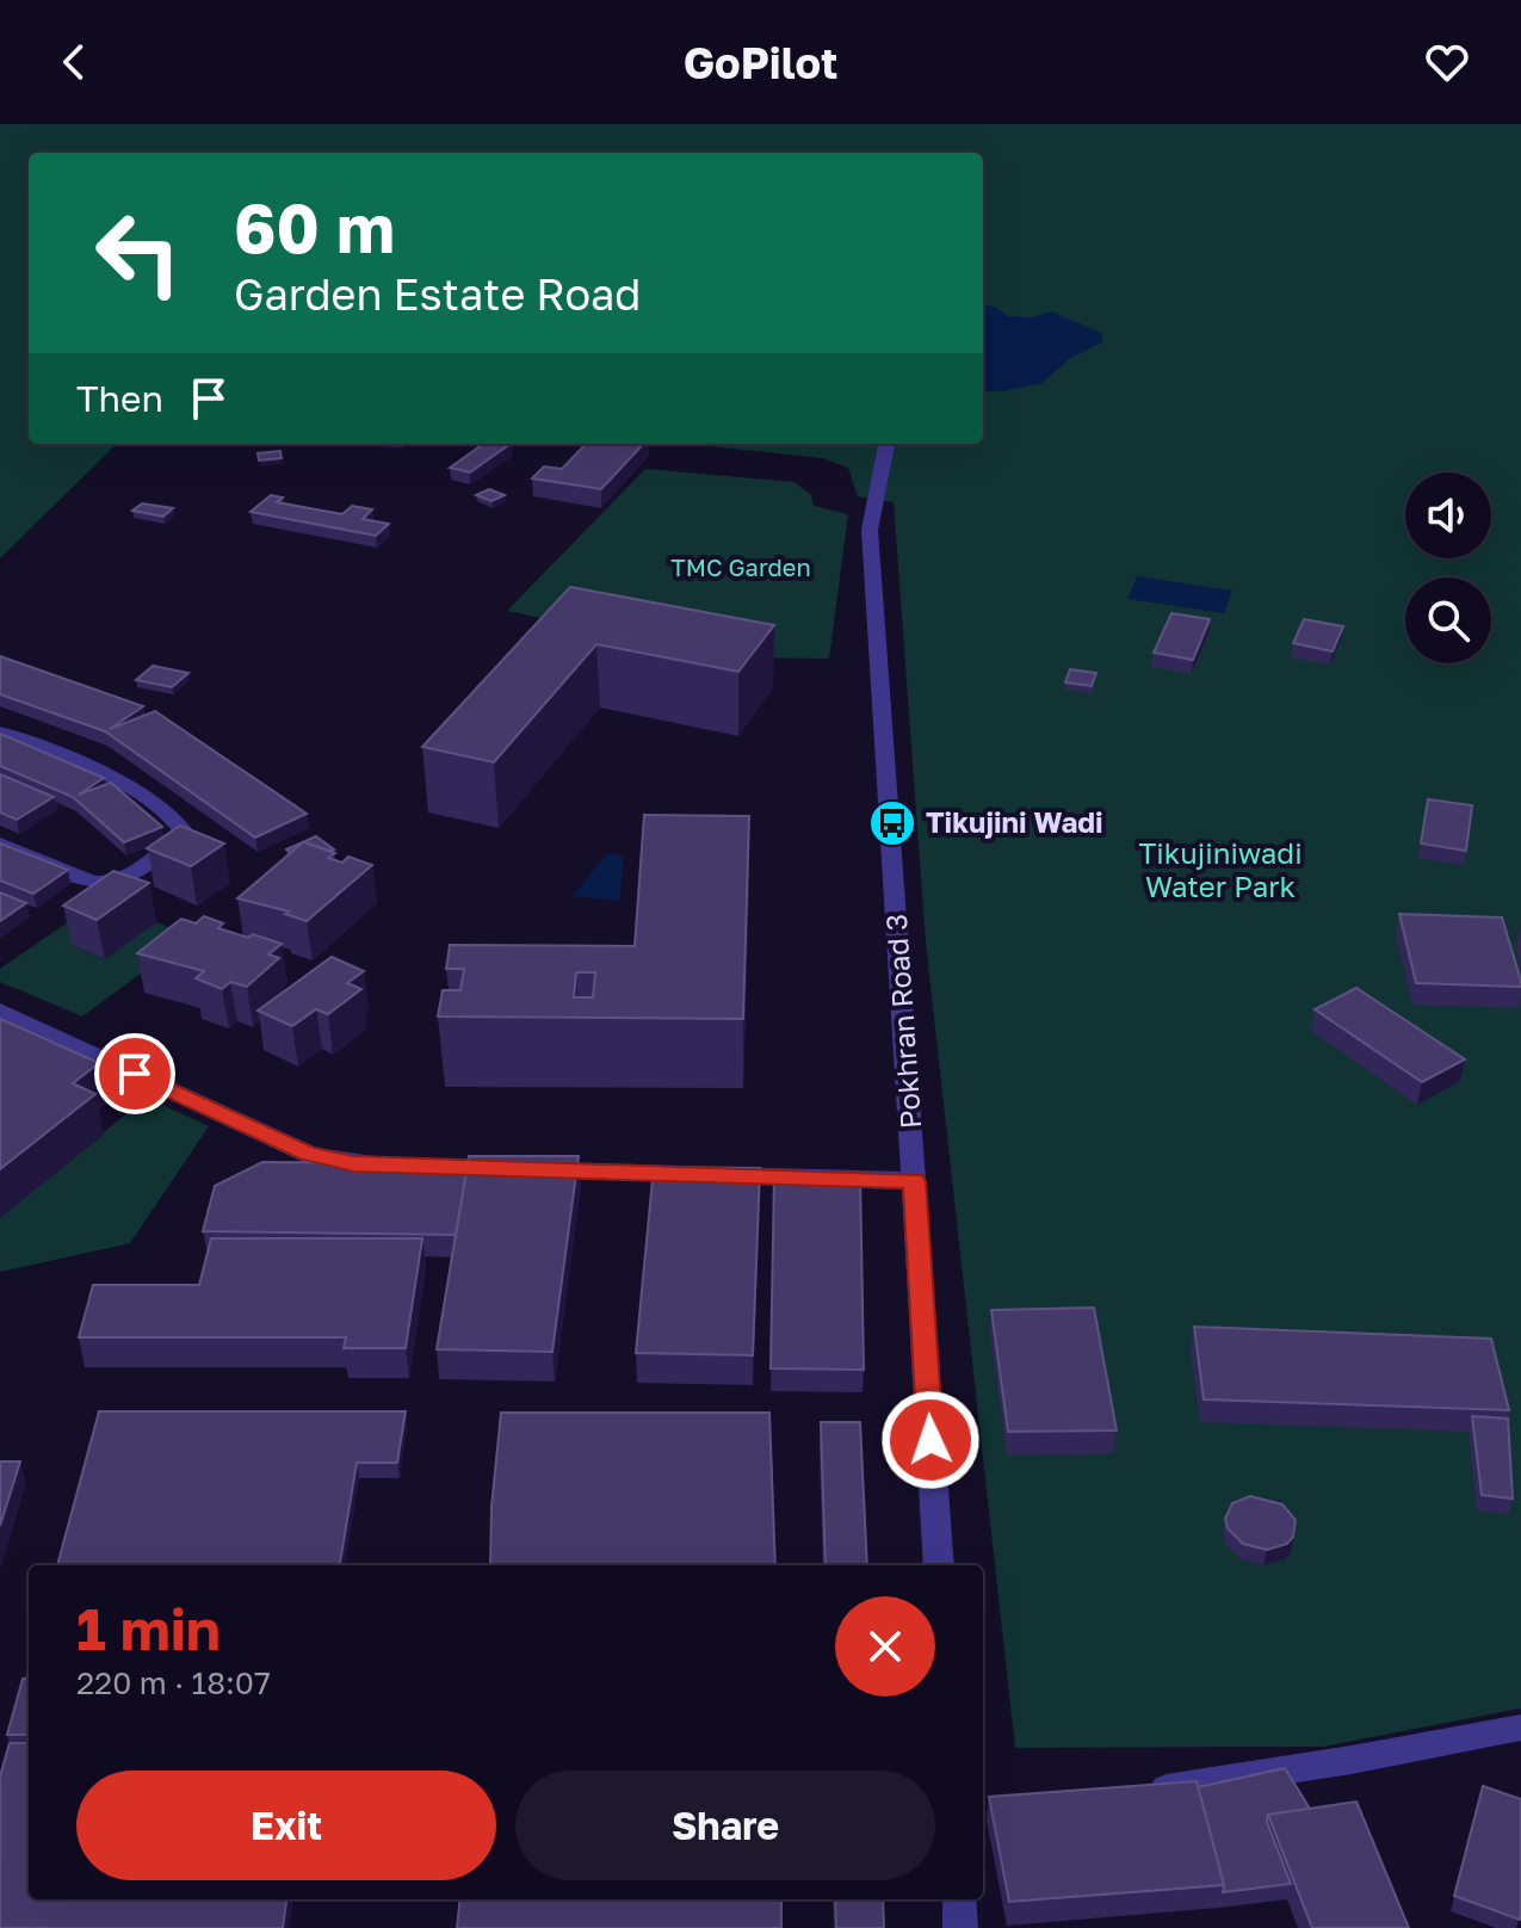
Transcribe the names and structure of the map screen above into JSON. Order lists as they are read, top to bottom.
{
  "streets": {
    "street": ["Pokhran Road 3"]
  },
  "parks": ["TMC Garden", "Tikujiniwadi Water Park"],
  "places": {
    "bus stop": ["Tikujini Wadi"]
  },
  "page": {
    "header": "GoPilot",
    "turn": ["60 m", "Garden Estate Road"],
    "then": "Then",
    "heading": ["1 min", "220 m · 18:07"],
    "buttons": ["Exit", "Share"]
  }
}
